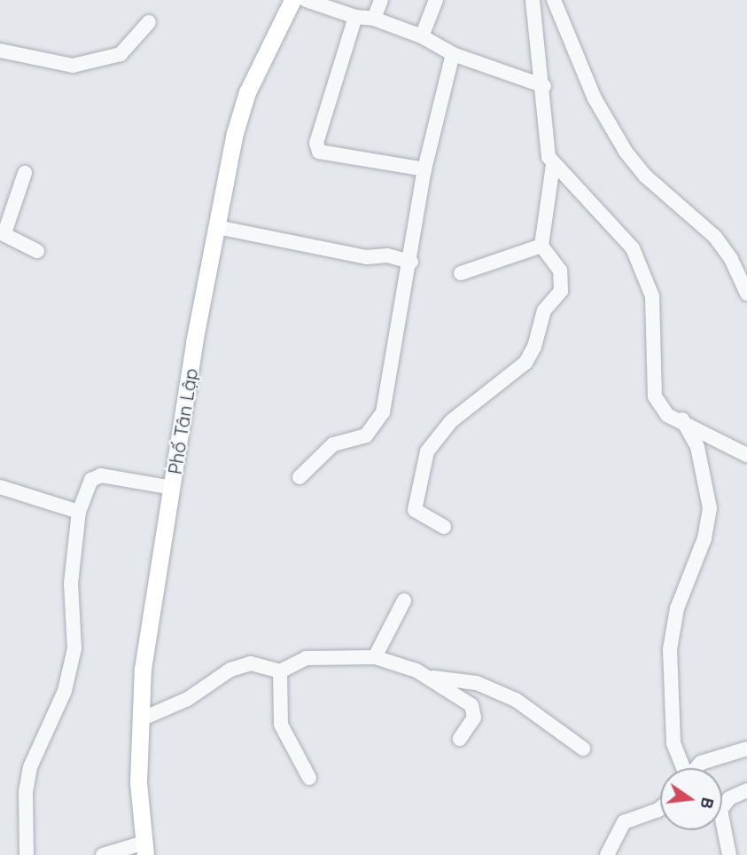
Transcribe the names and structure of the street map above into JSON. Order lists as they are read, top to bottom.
{
  "streets": {
    "main road": ["Phố Tân Lập"]
  },
  "north": "right"
}
